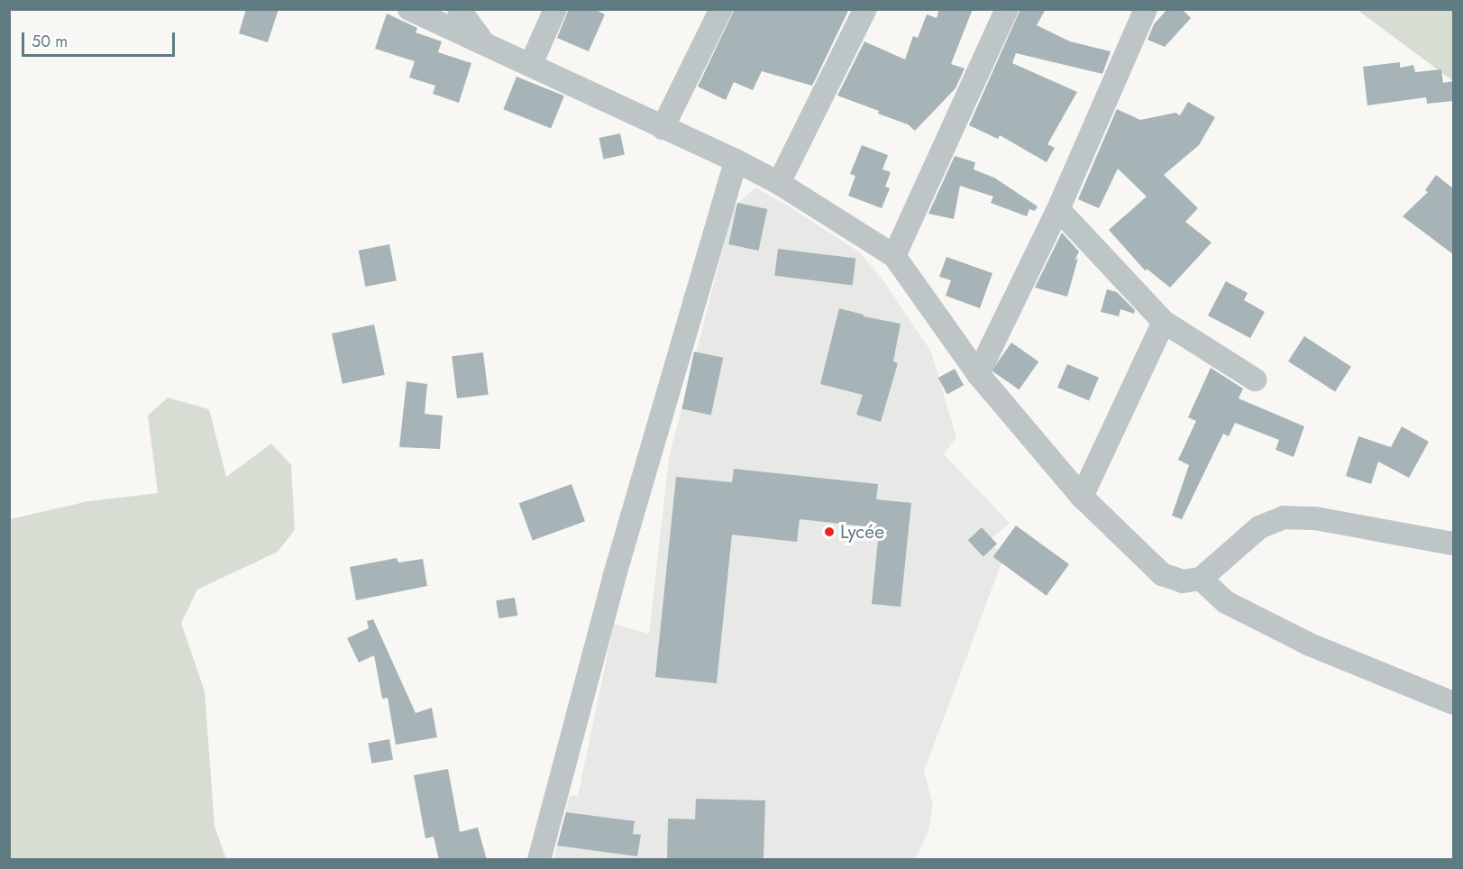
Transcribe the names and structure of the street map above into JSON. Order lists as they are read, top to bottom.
{
  "places": ["Lycée"],
  "scale_bar": "50 m"
}
